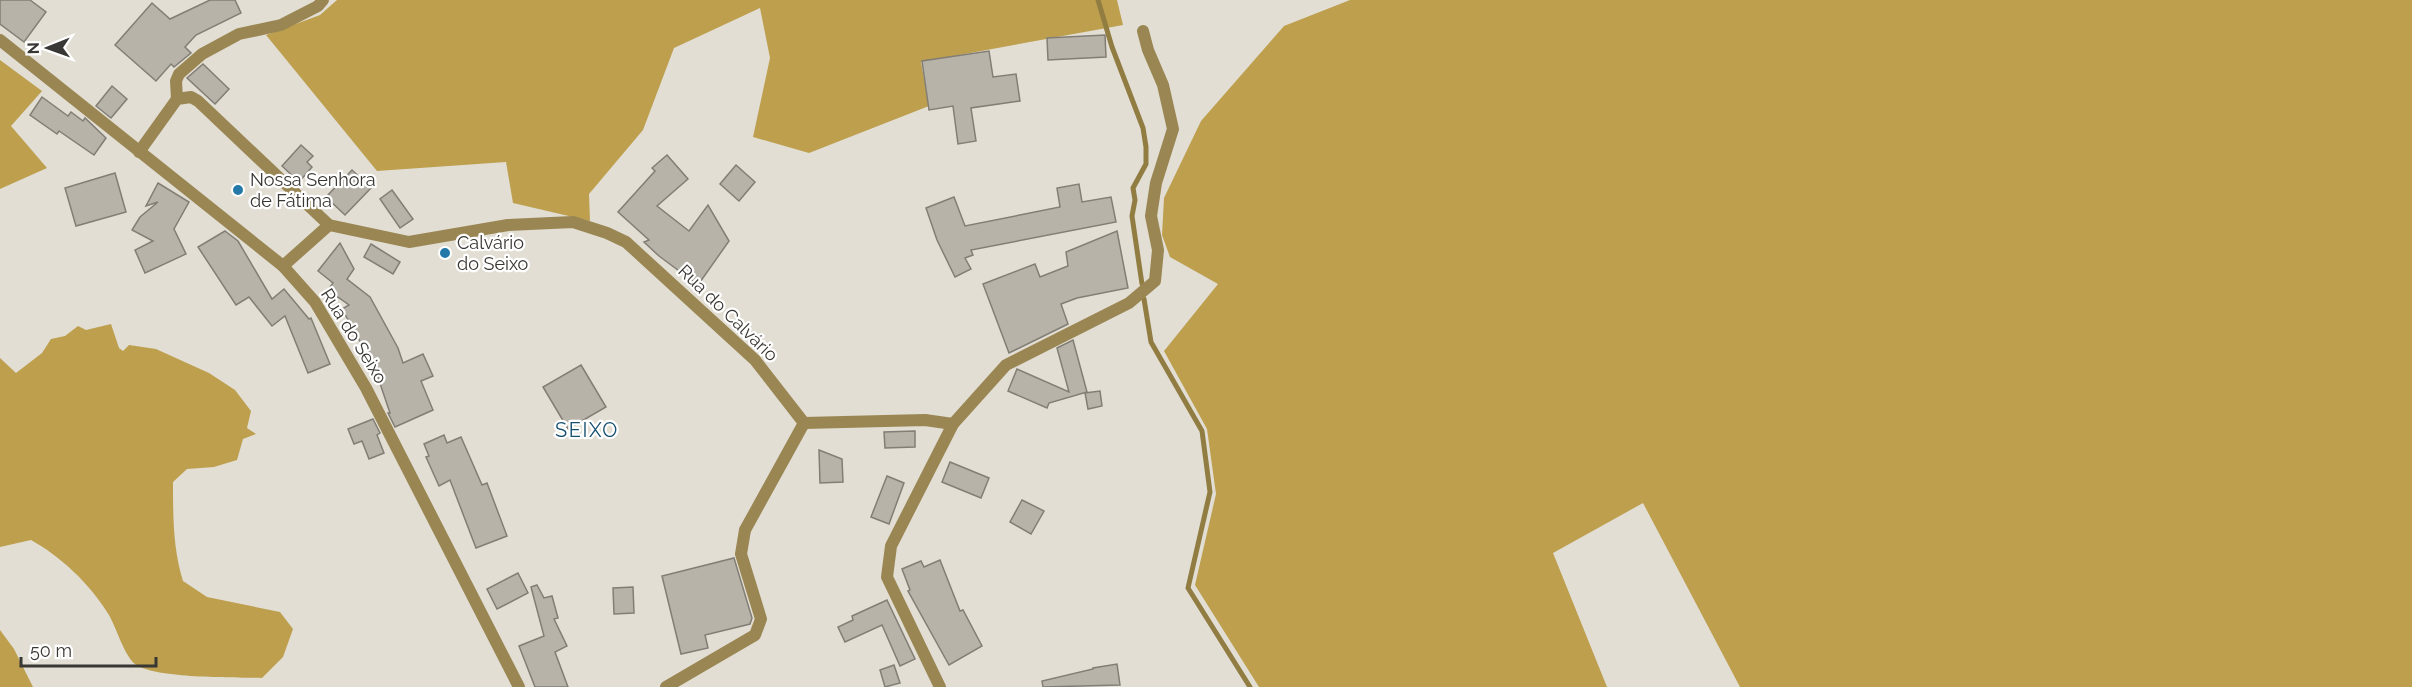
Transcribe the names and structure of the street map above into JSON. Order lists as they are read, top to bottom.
{
  "streets": {
    "street": ["Rua do Calvário", "Rua do Seixo"]
  },
  "districts": ["SEIXO"],
  "places": ["Nossa Senhora de Fátima", "Calvário do Seixo"],
  "scale_bar": "50 m",
  "north": "left"
}
